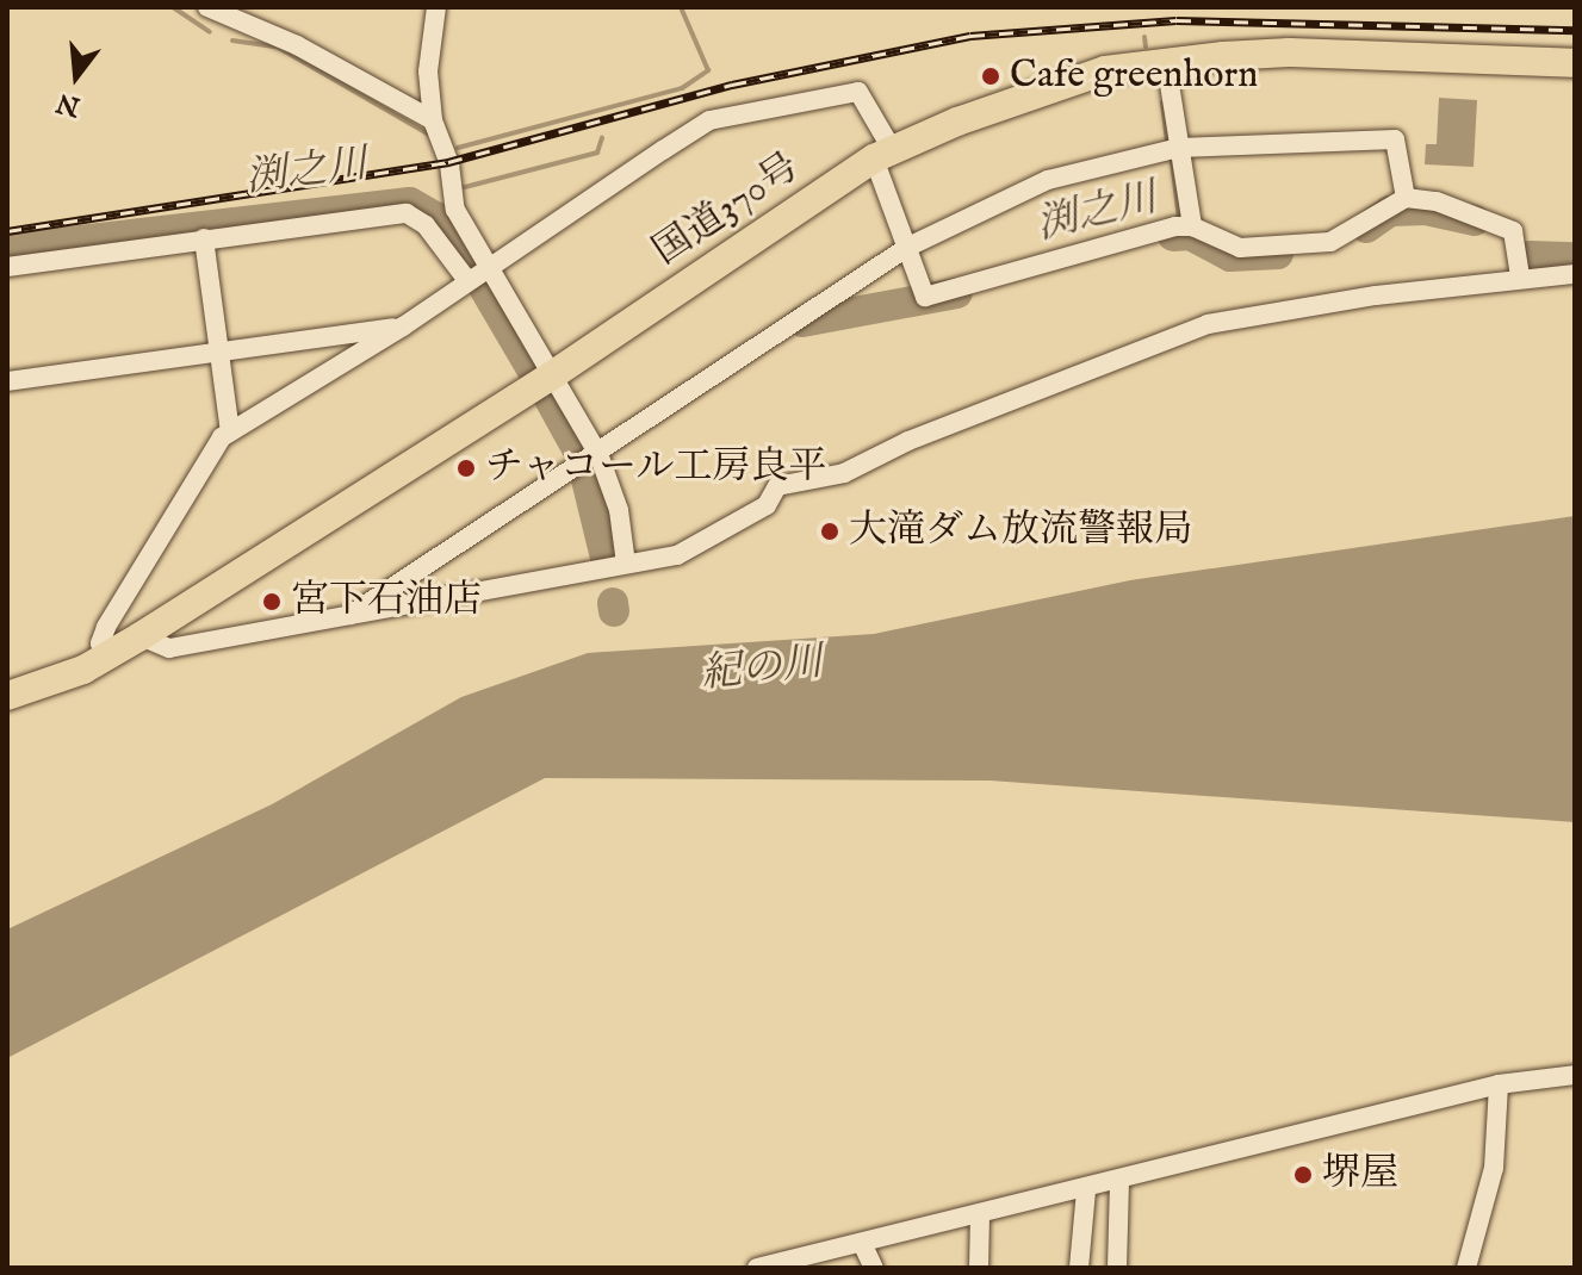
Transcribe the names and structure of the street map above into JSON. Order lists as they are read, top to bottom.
{
  "streets": {
    "highway": ["国道370号"]
  },
  "water": ["渕之川", "紀の川"],
  "places": [
    "Cafe greenhorn",
    "チャコール工房良平",
    "大滝ダム放流警報局",
    "宮下石油店",
    "堺屋"
  ],
  "north": "bottom"
}
